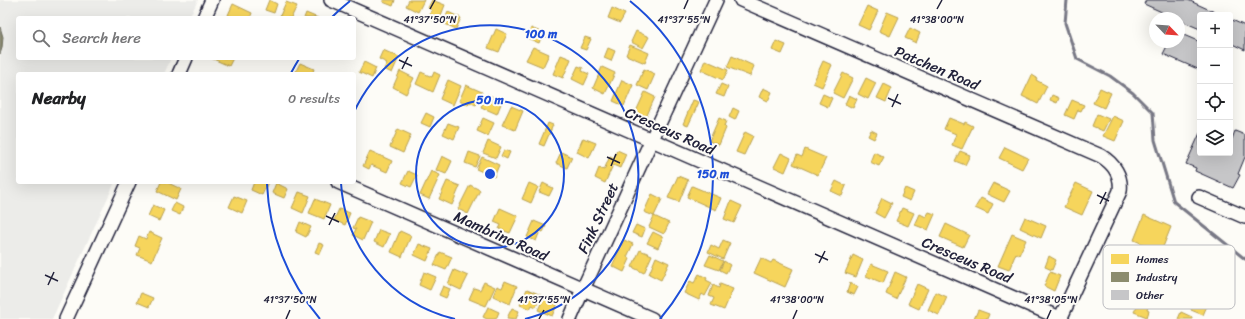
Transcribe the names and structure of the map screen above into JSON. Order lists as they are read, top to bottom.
{
  "streets": {
    "street": [
      "Patchen Road",
      "Cresceus Road",
      "Fink Street",
      "Mambrino Road"
    ]
  },
  "crossings": [
    ["Patchen Road", "Cresceus Road"],
    ["Cresceus Road", "Fink Street"],
    ["Fink Street", "Mambrino Road"]
  ],
  "legend": ["Homes", "Industry", "Other"],
  "north": "bottom right",
  "page": {
    "map_buttons": ["+", "−"],
    "search": "Search here",
    "heading": ["Nearby", "0 results"]
  },
  "coordinates": [
    "41°37'50\"N",
    "41°37'55\"N",
    "41°38'00\"N",
    "41°38'05\"N"
  ],
  "rings": ["100 m", "50 m", "150 m"]
}
